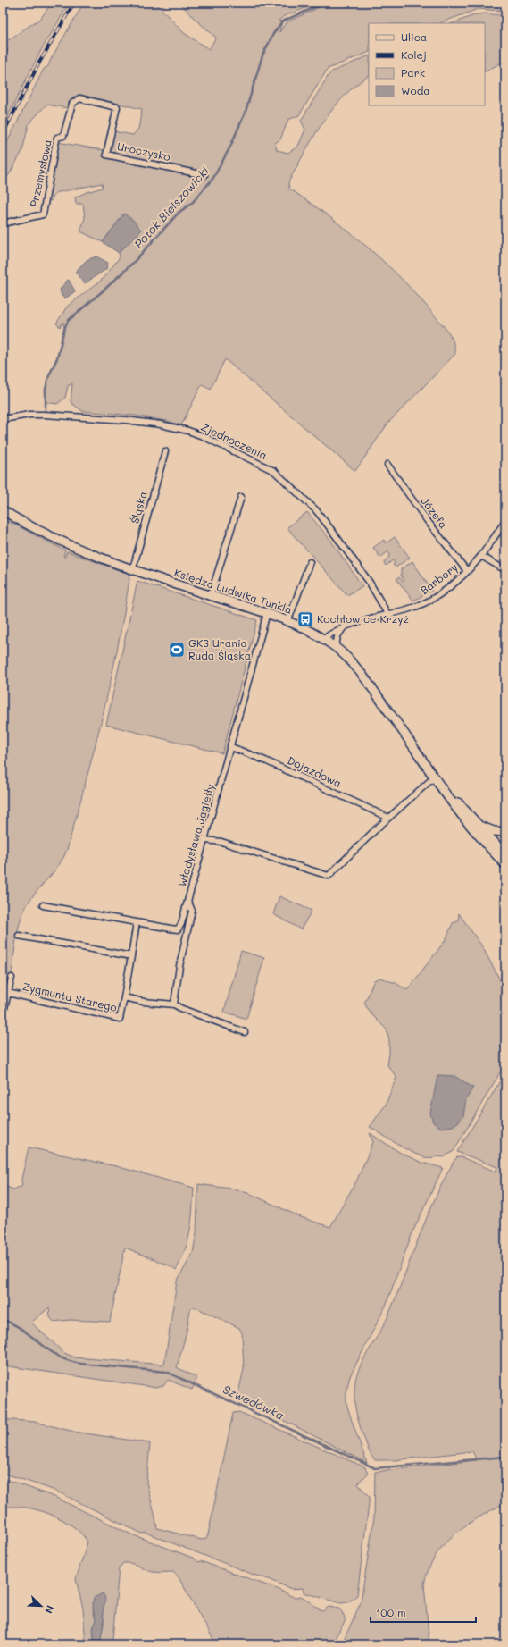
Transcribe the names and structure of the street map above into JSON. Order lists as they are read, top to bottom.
{
  "streets": {
    "street": [
      "Uroczysko",
      "Przemysłowa",
      "Zjednoczenia",
      "Śląska",
      "Józefa",
      "Barbary",
      "Księdza Ludwika Tunkla",
      "Dojazdowa",
      "Władysława Jagiełły",
      "Zygmunta Starego"
    ]
  },
  "crossings": [
    ["Uroczysko", "Przemysłowa"],
    ["Zjednoczenia", "Barbary"],
    ["Śląska", "Księdza Ludwika Tunkla"],
    ["Józefa", "Barbary"],
    ["Barbary", "Księdza Ludwika Tunkla"],
    ["Księdza Ludwika Tunkla", "Władysława Jagiełły"],
    ["Dojazdowa", "Władysława Jagiełły"]
  ],
  "water": ["Potok Bielszowicki", "Szwedówka"],
  "places": {
    "bus stop": ["Kochłowice Krzyż"],
    "sports": ["GKS Urania Ruda Śląska"]
  },
  "legend": [
    "Ulica",
    "Kolej",
    "Park",
    "Woda"
  ],
  "scale_bar": "100 m",
  "north": "bottom right"
}
